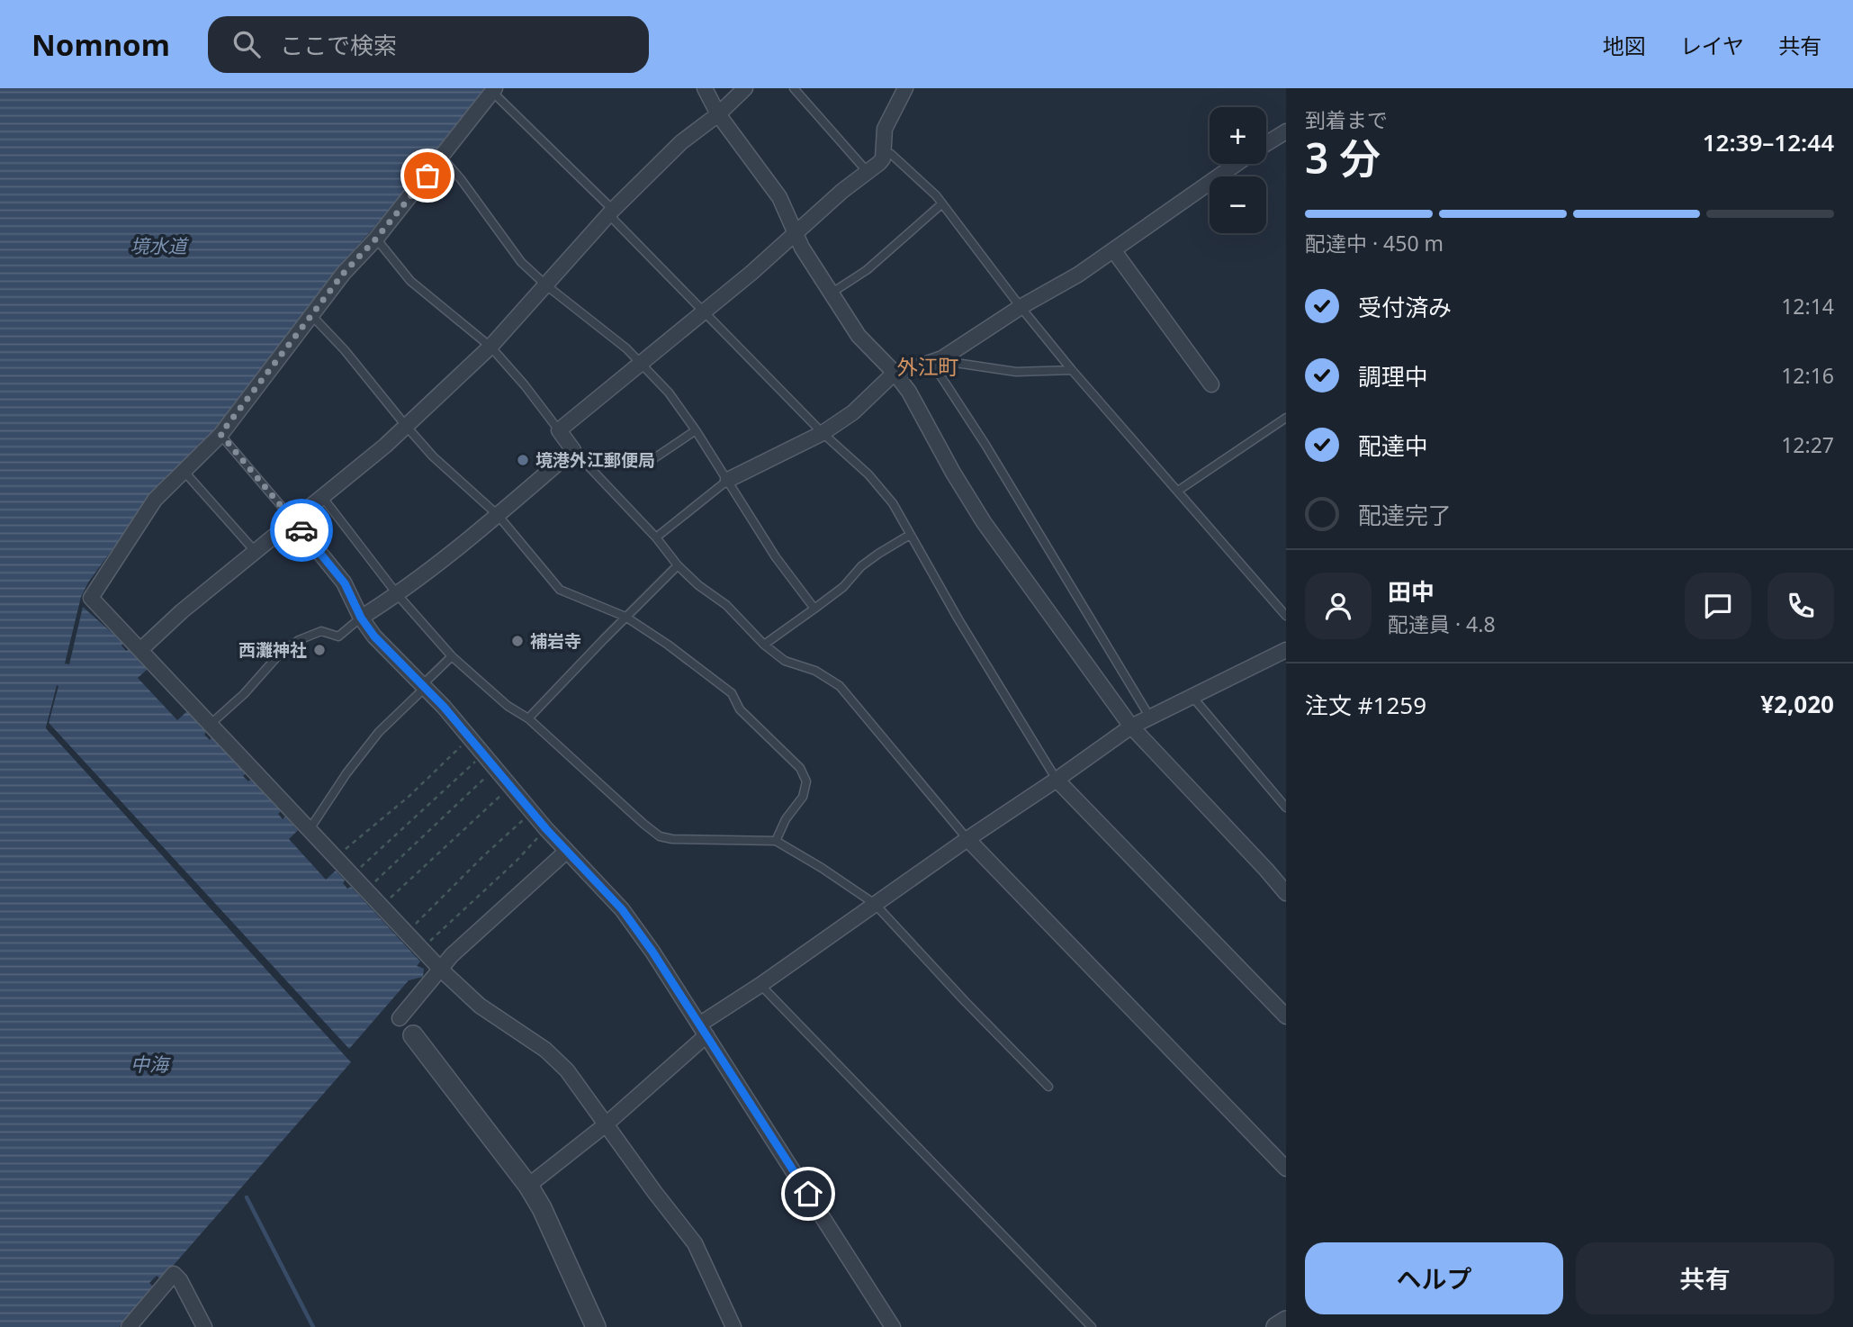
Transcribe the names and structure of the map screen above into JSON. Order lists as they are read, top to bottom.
{
  "districts": ["外江町"],
  "water": ["境水道", "中海"],
  "places": ["境港外江郵便局", "補岩寺", "西灘神社"],
  "page": {
    "header": "Nomnom",
    "search": "ここで検索",
    "nav": ["地図", "レイヤ", "共有"],
    "heading": ["3 分", "到着まで", "12:39–12:44"],
    "panel": [
      "田中",
      "配達員 · 4.8",
      "注文 #1259",
      "¥2,020"
    ],
    "map_buttons": ["+", "−"],
    "bar": "配達中 · 450 m",
    "list": [
      ["受付済み", "12:14"],
      ["調理中", "12:16"],
      ["配達中", "12:27"],
      "配達完了"
    ],
    "buttons": ["ヘルプ", "共有"]
  }
}
